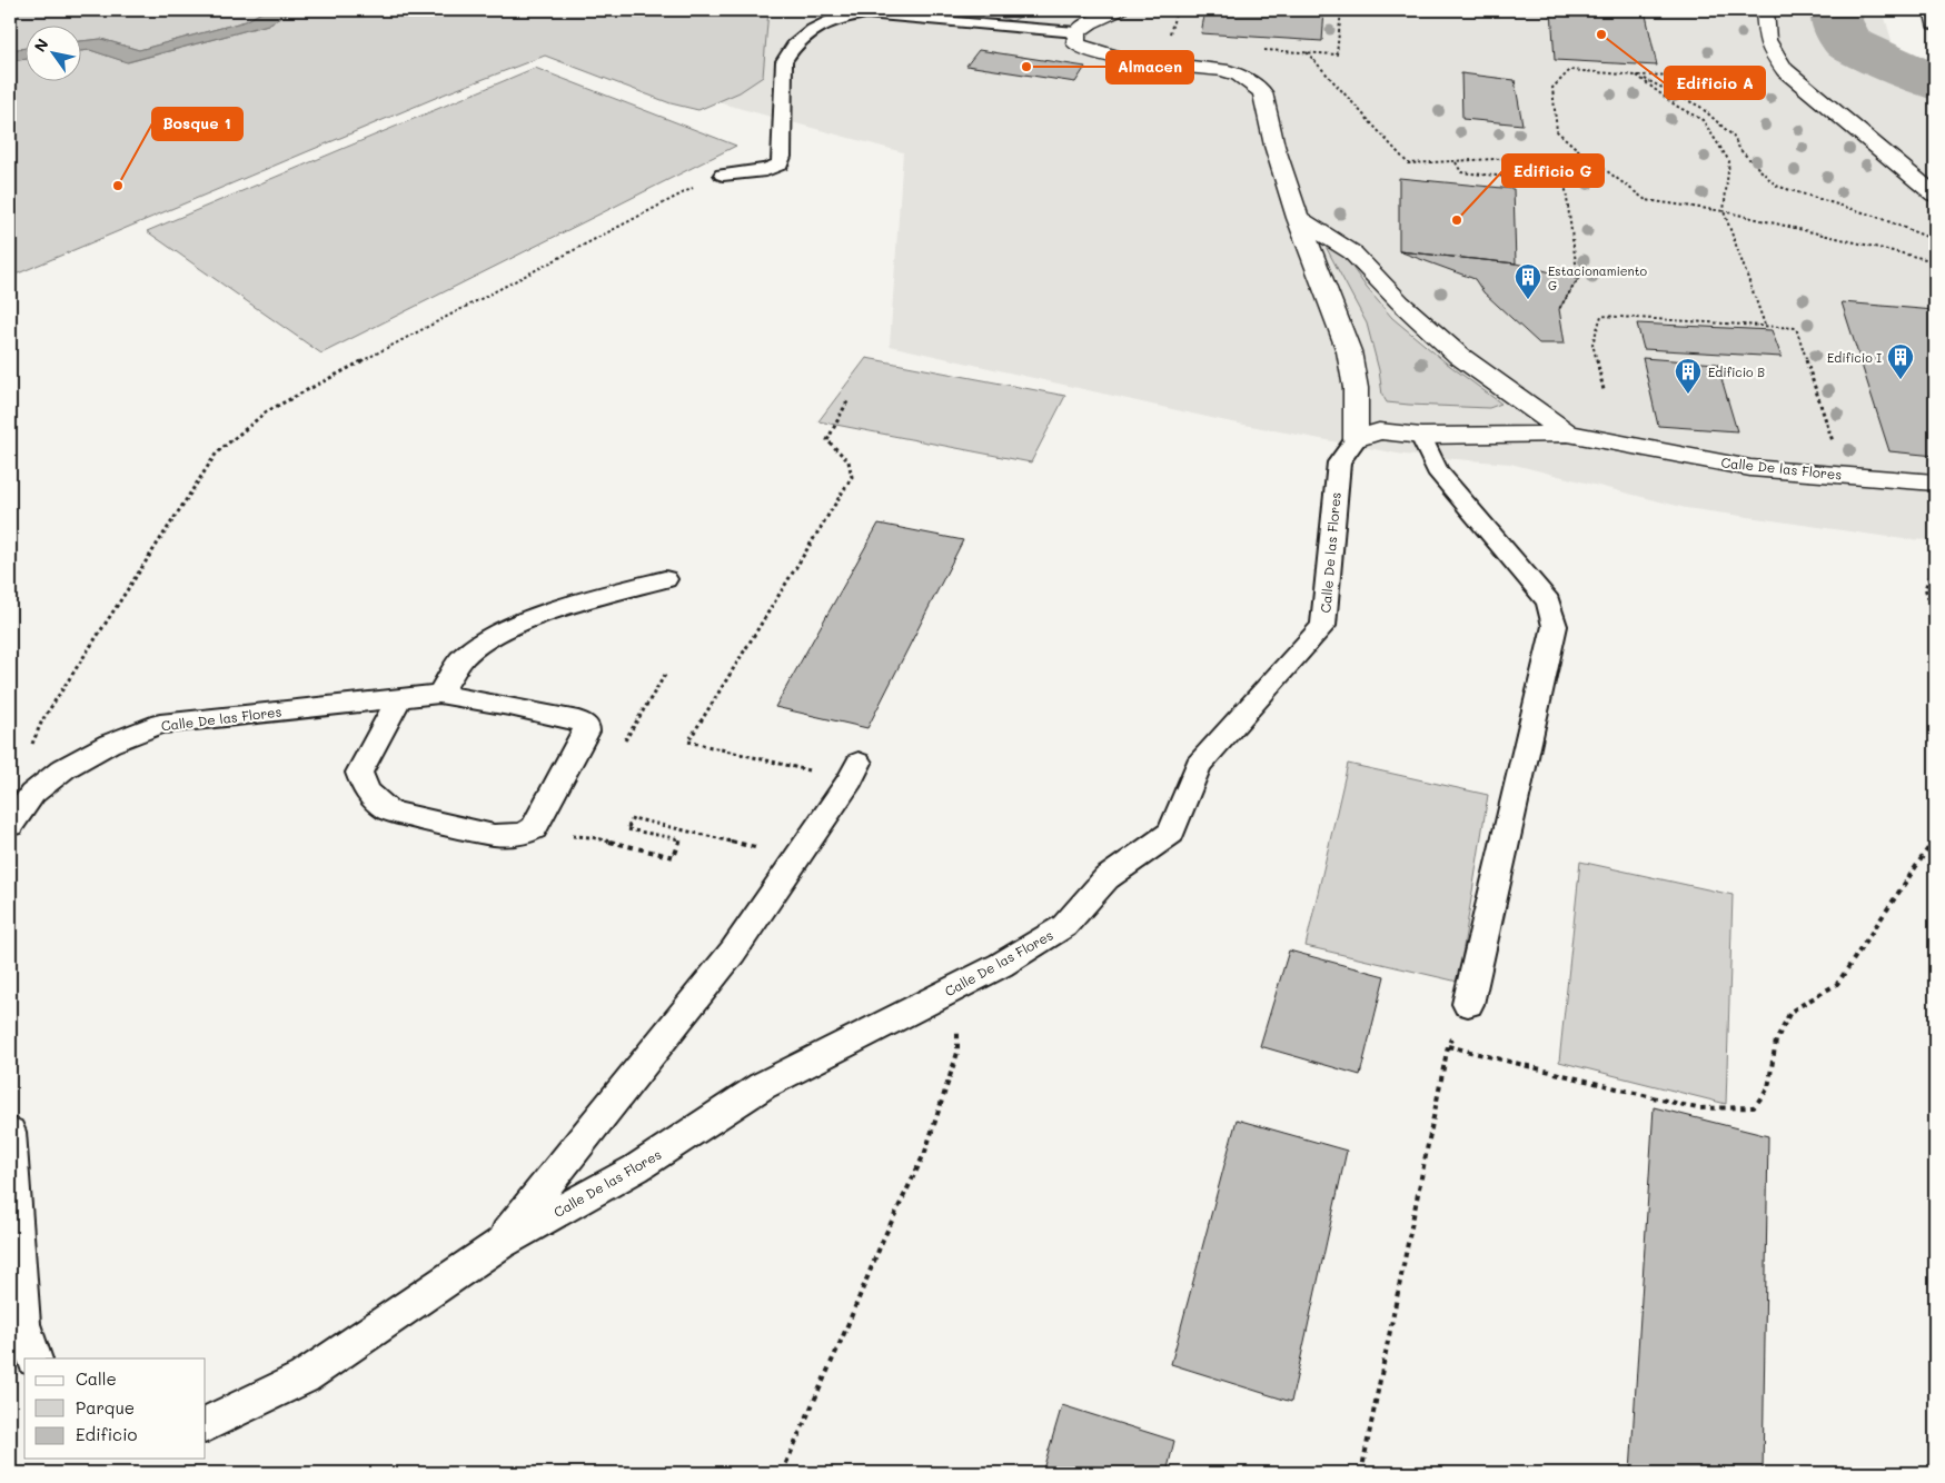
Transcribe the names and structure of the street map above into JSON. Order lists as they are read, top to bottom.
{
  "streets": {
    "street": ["Calle De las Flores"]
  },
  "places": {
    "other": [
      "Edificio A",
      "Almacen",
      "Bosque 1",
      "Edificio G"
    ],
    "building": ["Estacionamiento G", "Edificio I", "Edificio B"]
  },
  "legend": ["Calle", "Parque", "Edificio"],
  "north": "top left"
}
